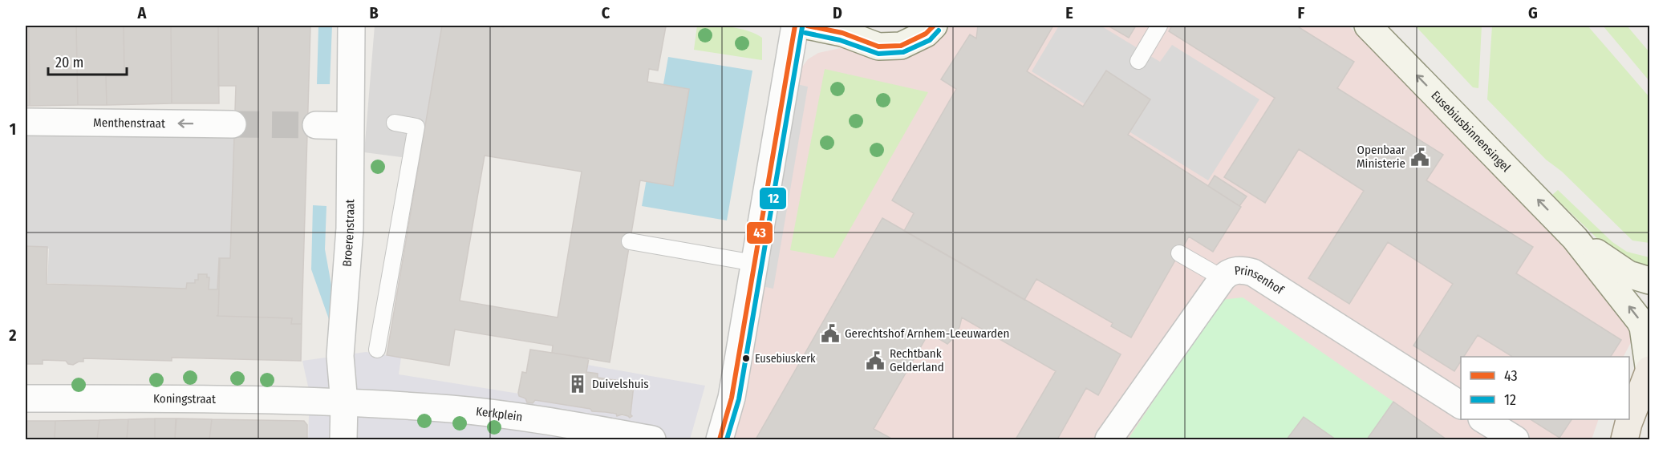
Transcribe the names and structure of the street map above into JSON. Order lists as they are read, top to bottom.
{
  "streets": {
    "street": [
      "Menthenstraat",
      "Eusebiusbinnensingel",
      "Broerenstraat",
      "Prinsenhof",
      "Koningstraat",
      "Kerkplein"
    ]
  },
  "crossings": [
    ["Broerenstraat", "Koningstraat"],
    ["Broerenstraat", "Kerkplein"],
    ["Koningstraat", "Kerkplein"]
  ],
  "one_way": ["Menthenstraat", "Eusebiusbinnensingel"],
  "places": {
    "public building": ["Openbaar Ministerie", "Gerechtshof Arnhem-Leeuwarden", "Rechtbank Gelderland"],
    "other": ["Eusebiuskerk"],
    "building": ["Duivelshuis"]
  },
  "lines": ["transit line 43", "transit line 12"],
  "legend": ["43", "12"],
  "scale_bar": "20 m",
  "grid": {
    "columns": [
      "A",
      "B",
      "C",
      "D",
      "E",
      "F",
      "G"
    ],
    "rows": ["1", "2"]
  }
}
